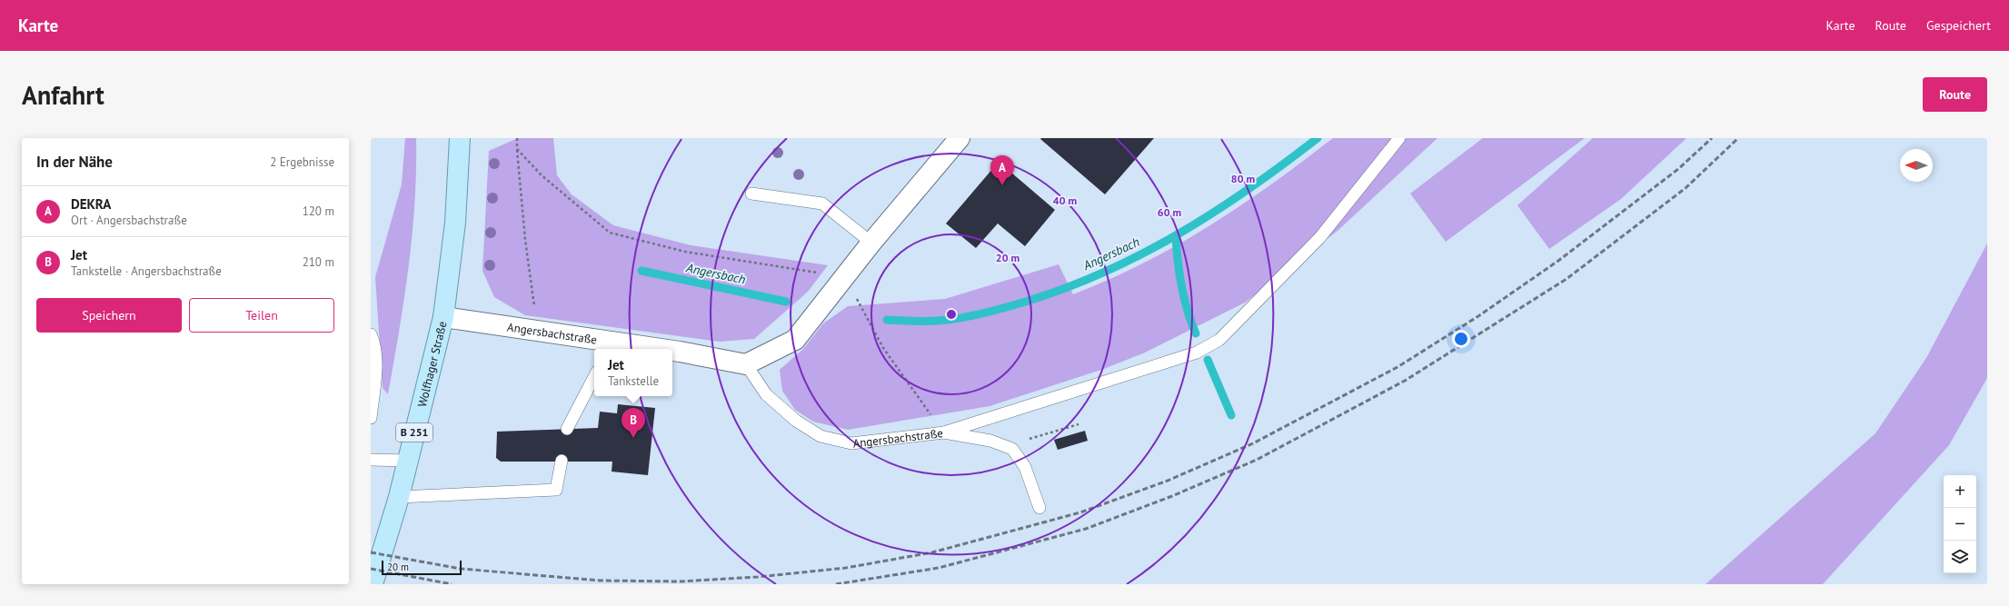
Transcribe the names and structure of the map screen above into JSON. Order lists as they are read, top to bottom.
{
  "streets": {
    "main road": ["Wolfhager Straße", "B 251"],
    "street": ["Angersbachstraße"]
  },
  "crossings": [
    ["Angersbachstraße", "Wolfhager Straße"]
  ],
  "water": ["Angersbach"],
  "scale_bar": "20 m",
  "north": "left",
  "page": {
    "header": "Karte",
    "nav": ["Karte", "Route", "Gespeichert"],
    "buttons": [
      "Route",
      ["Speichern", "Teilen"]
    ],
    "title": "Anfahrt",
    "heading": ["In der Nähe", "2 Ergebnisse"],
    "pins": ["A", "B"],
    "list": [
      {
        "mark": "A",
        "name": "DEKRA",
        "note": "Ort · Angersbachstraße",
        "value": "120 m"
      },
      {
        "mark": "B",
        "name": "Jet",
        "note": "Tankstelle · Angersbachstraße",
        "value": "210 m"
      }
    ],
    "popup": ["Jet", "Tankstelle"],
    "map_buttons": ["+", "−"],
    "scale": "20 m"
  },
  "rings": [
    "80 m",
    "40 m",
    "60 m",
    "20 m"
  ]
}
